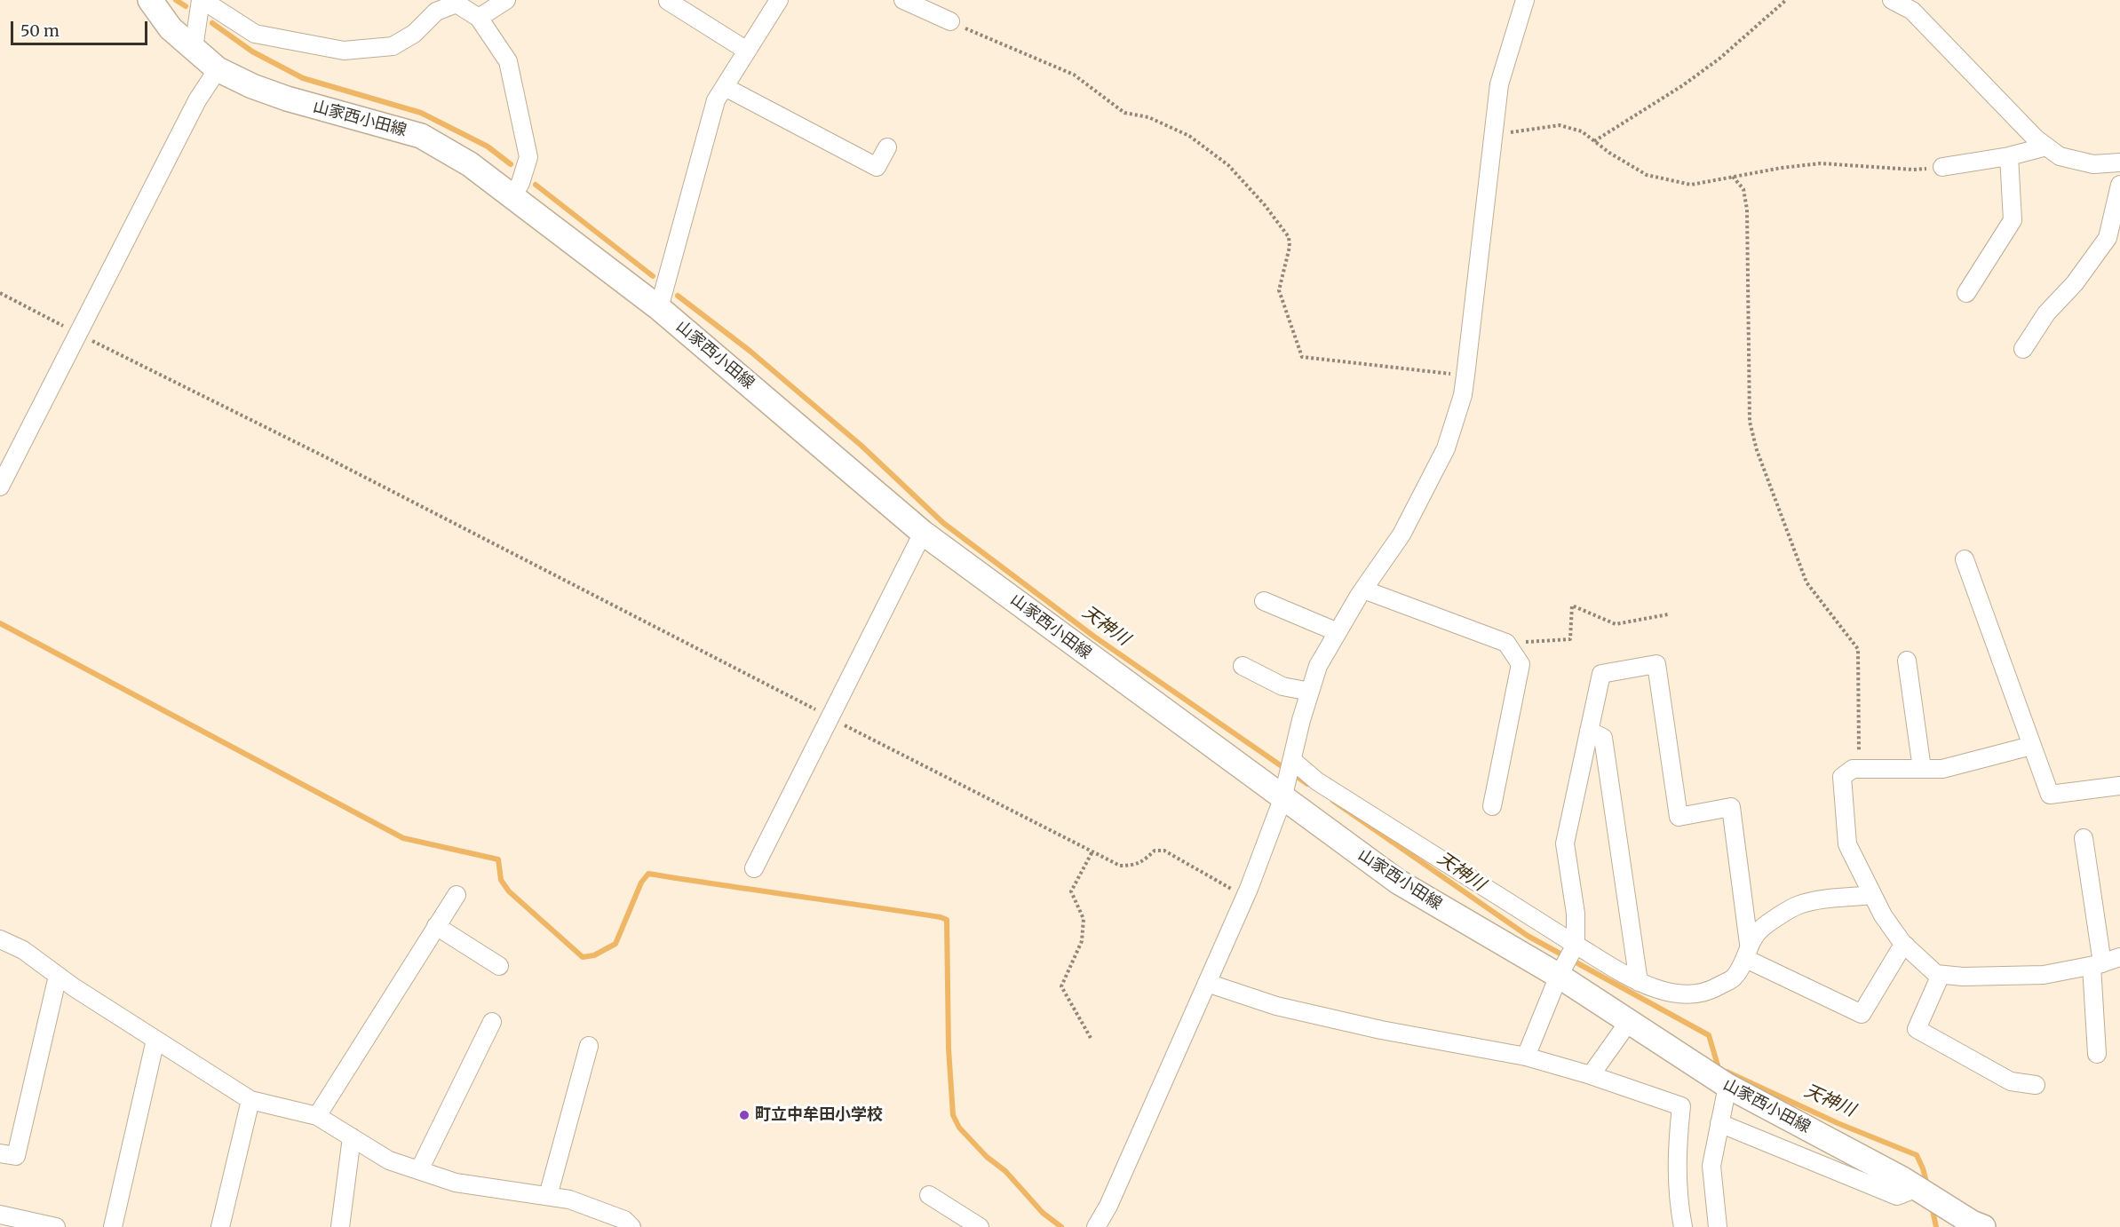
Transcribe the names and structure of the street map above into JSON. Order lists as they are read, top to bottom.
{
  "streets": {
    "main road": ["山家西小田線"]
  },
  "water": ["天神川"],
  "places": ["町立中牟田小学校"],
  "scale_bar": "50 m"
}
